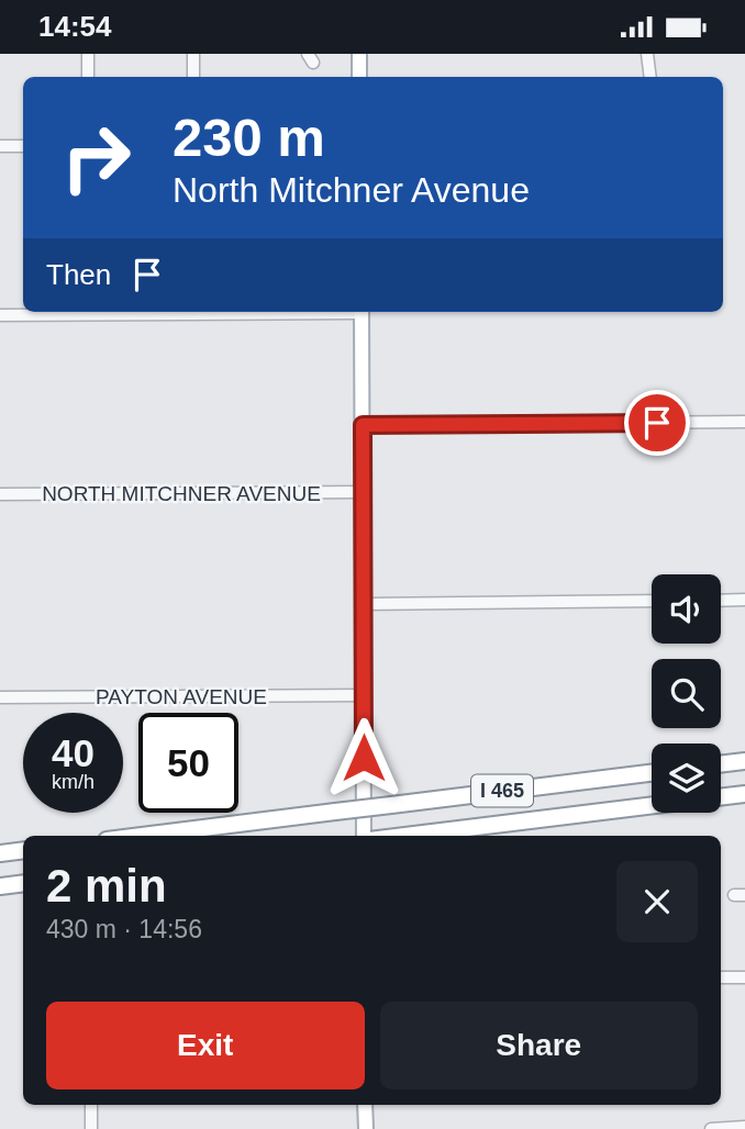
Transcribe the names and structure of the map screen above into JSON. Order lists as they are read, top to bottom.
{
  "streets": {
    "highway": ["I 465"],
    "street": ["NORTH MITCHNER AVENUE", "PAYTON AVENUE"]
  },
  "page": {
    "status": "14:54",
    "turn": ["230 m", "North Mitchner Avenue"],
    "then": "Then",
    "speed": "40 km/h",
    "limit": "50",
    "heading": ["2 min", "430 m · 14:56"],
    "buttons": ["Exit", "Share"]
  }
}
